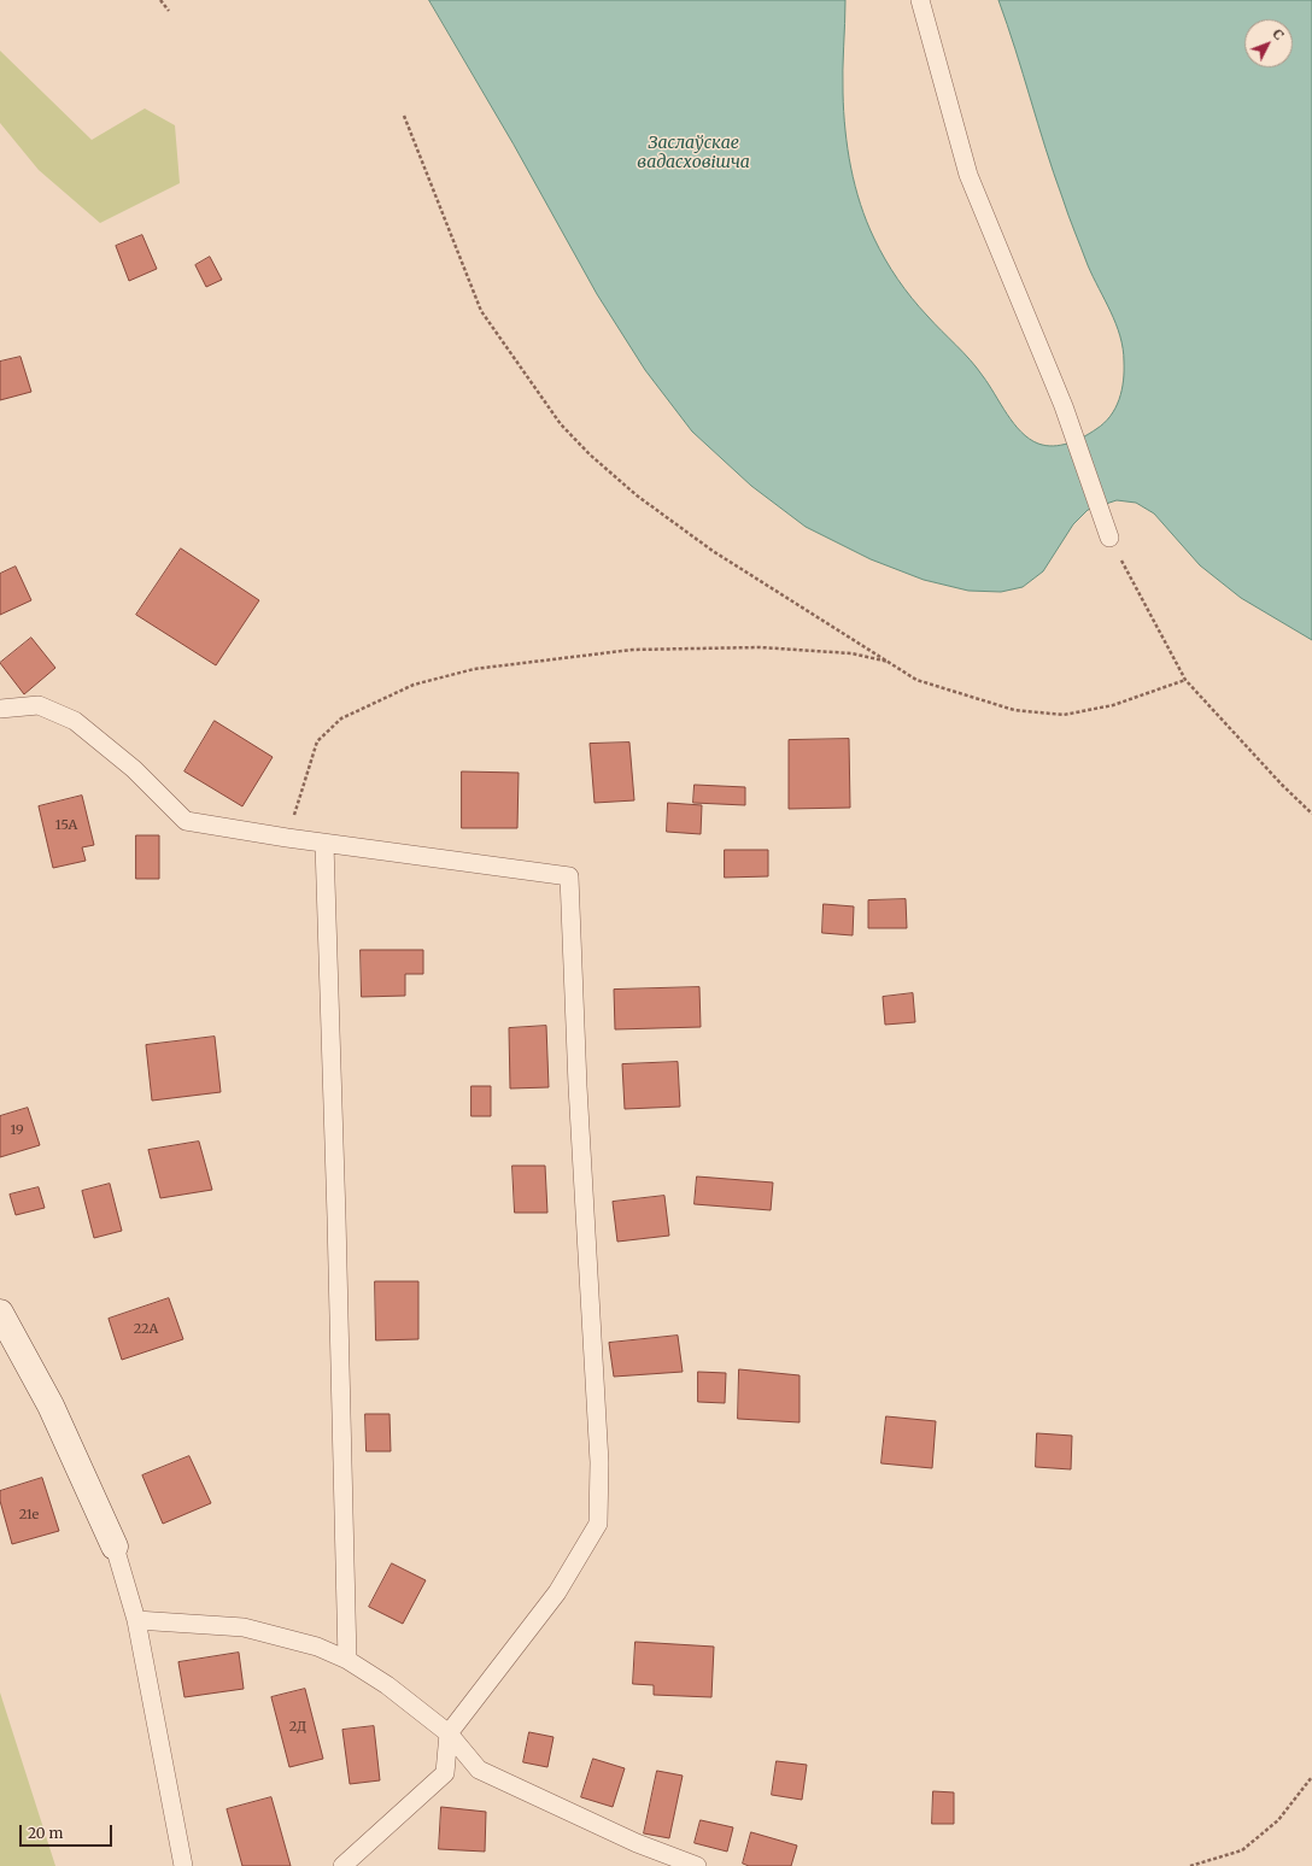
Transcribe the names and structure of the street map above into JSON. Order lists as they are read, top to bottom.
{
  "water": ["Заслаўскае вадасховішча"],
  "house_numbers": [
    "15А",
    "19",
    "22А",
    "21е",
    "2Д"
  ],
  "scale_bar": "20 m",
  "north": "top right"
}
